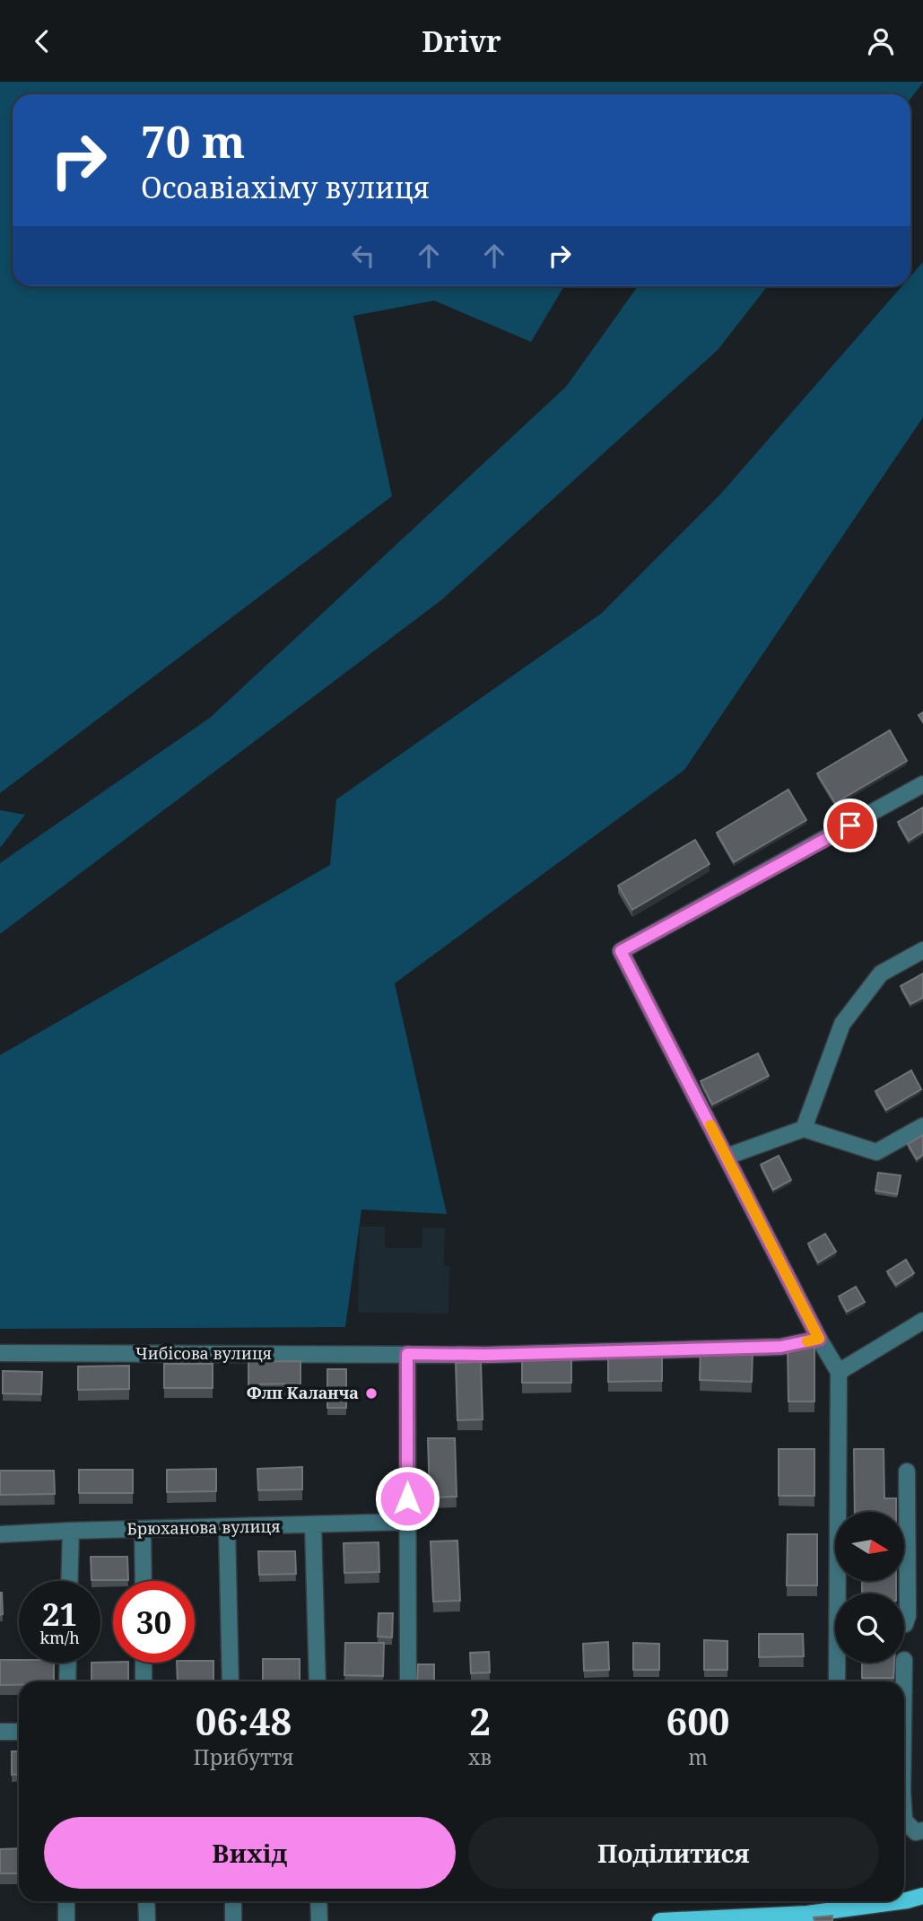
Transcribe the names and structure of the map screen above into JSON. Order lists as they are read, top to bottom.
{
  "streets": {
    "street": ["Чибісова вулиця", "Брюханова вулиця"]
  },
  "places": ["Флп Каланча"],
  "north": "right",
  "page": {
    "header": "Drivr",
    "turn": ["70 m", "Осоавіахіму вулиця"],
    "speed": "21 km/h",
    "limit": "30",
    "eta": [
      "06:48",
      "Прибуття",
      "2",
      "хв",
      "600",
      "m"
    ],
    "buttons": ["Вихід", "Поділитися"]
  }
}
